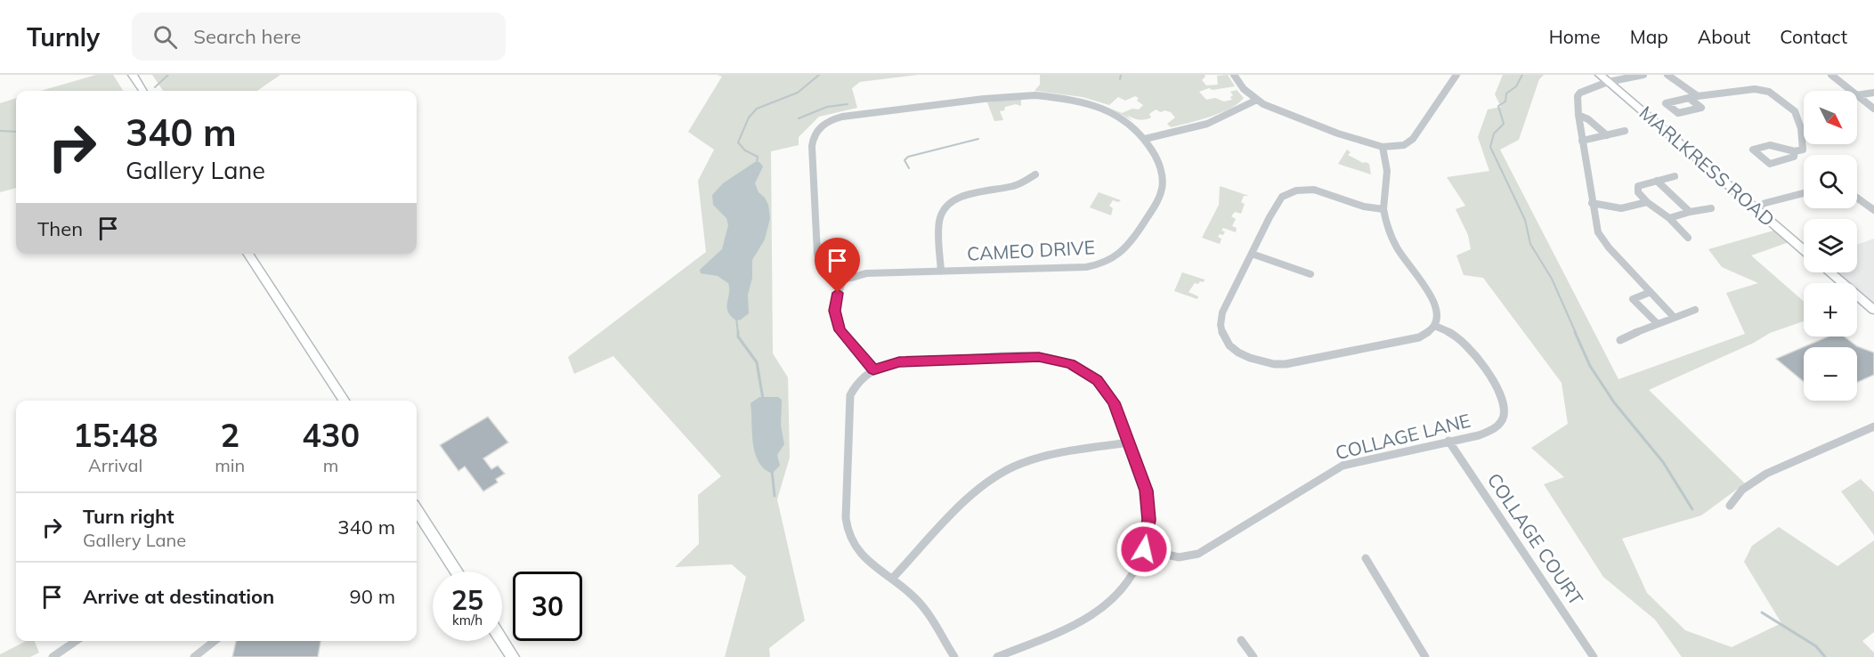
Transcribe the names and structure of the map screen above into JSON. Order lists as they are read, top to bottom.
{
  "streets": {
    "main road": ["MARLKRESS ROAD"],
    "street": ["CAMEO DRIVE", "COLLAGE LANE", "COLLAGE COURT"]
  },
  "crossings": [
    ["COLLAGE LANE", "COLLAGE COURT"]
  ],
  "north": "bottom right",
  "page": {
    "header": "Turnly",
    "search": "Search here",
    "nav": [
      "Home",
      "Map",
      "About",
      "Contact"
    ],
    "map_buttons": ["+", "−"],
    "turn": ["340 m", "Gallery Lane"],
    "then": "Then",
    "eta": [
      "15:48",
      "Arrival",
      "2",
      "min",
      "430",
      "m"
    ],
    "list": [
      {
        "name": "Turn right",
        "note": "Gallery Lane",
        "value": "340 m"
      },
      {
        "name": "Arrive at destination",
        "value": "90 m"
      }
    ],
    "speed": "25 km/h",
    "limit": "30"
  }
}
